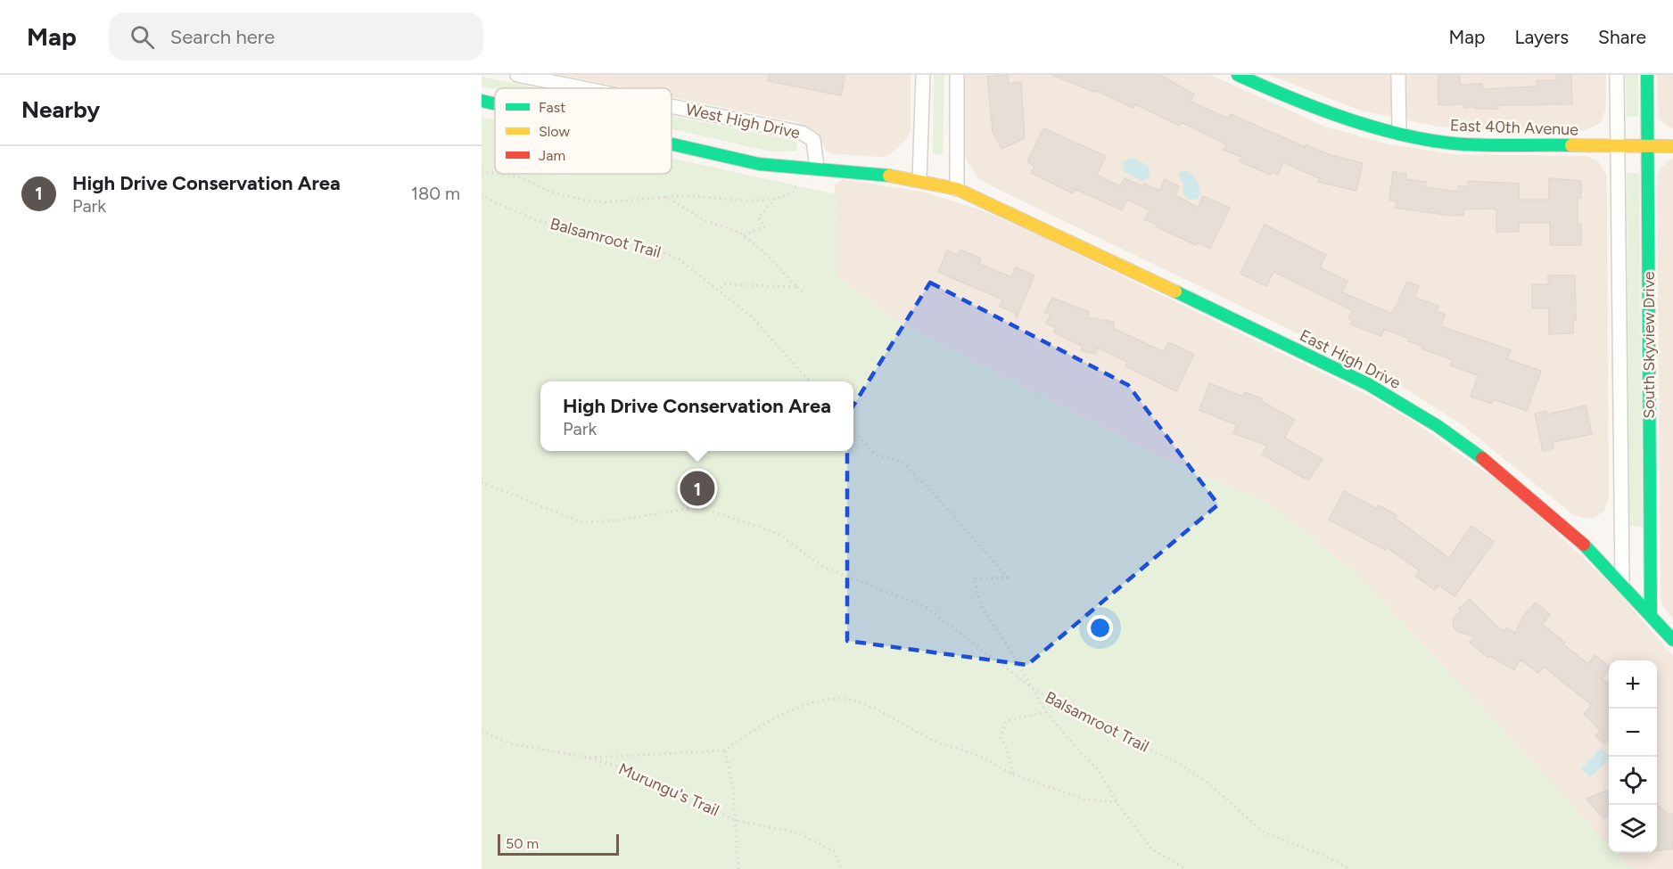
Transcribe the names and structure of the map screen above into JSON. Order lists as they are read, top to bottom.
{
  "streets": {
    "main road": ["East 40th Avenue", "South Skyview Drive", "East High Drive"],
    "street": ["West High Drive"],
    "path": ["Balsamroot Trail", "Murungu's Trail"]
  },
  "crossings": [
    ["East 40th Avenue", "South Skyview Drive"],
    ["South Skyview Drive", "East High Drive"]
  ],
  "legend": ["Fast", "Slow", "Jam"],
  "scale_bar": "50 m",
  "page": {
    "header": "Map",
    "search": "Search here",
    "nav": ["Map", "Layers", "Share"],
    "heading": "Nearby",
    "list": [
      {
        "mark": "1",
        "name": "High Drive Conservation Area",
        "note": "Park",
        "value": "180 m"
      }
    ],
    "popup": ["High Drive Conservation Area", "Park"],
    "pins": "1",
    "map_buttons": ["+", "−"],
    "scale": "50 m"
  }
}
